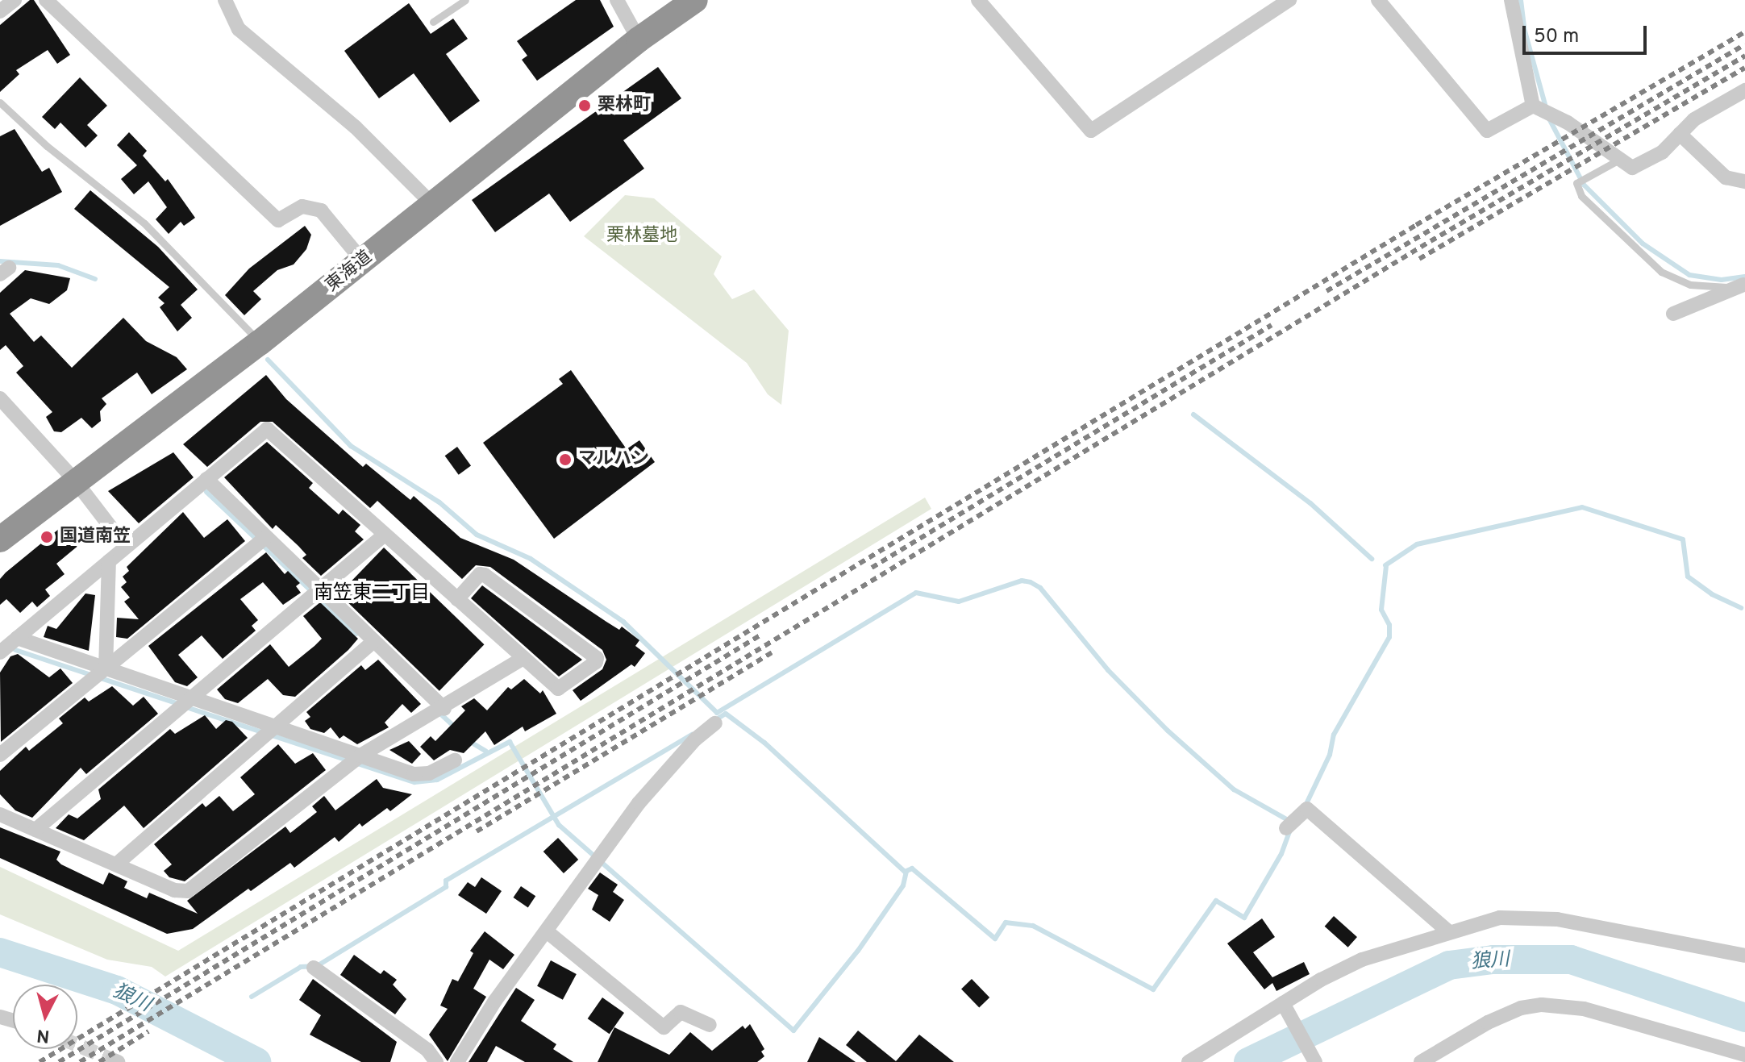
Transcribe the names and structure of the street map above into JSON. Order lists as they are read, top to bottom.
{
  "streets": {
    "highway": ["東海道"]
  },
  "districts": ["南笠東二丁目"],
  "water": ["狼川"],
  "parks": ["栗林墓地"],
  "places": ["栗林町", "マルハン", "国道南笠"],
  "scale_bar": "50 m",
  "north": "bottom"
}
